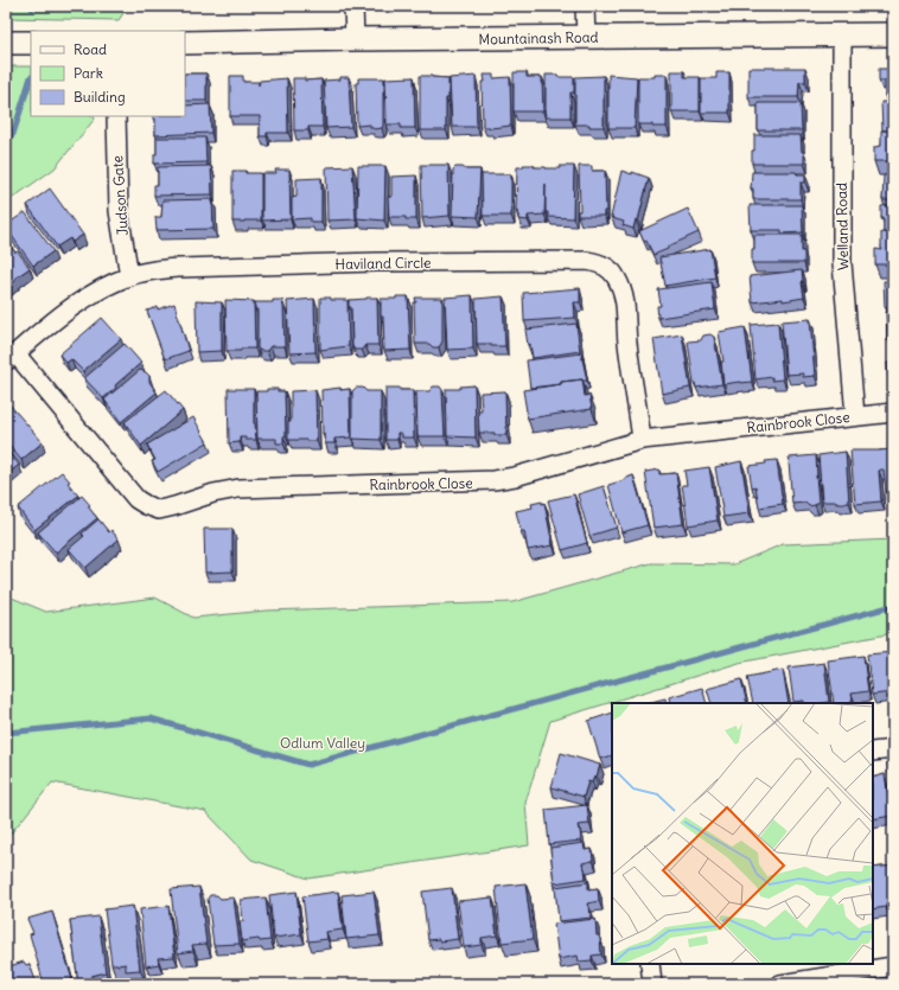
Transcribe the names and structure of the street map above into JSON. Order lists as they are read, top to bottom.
{
  "streets": {
    "street": [
      "Mountainash Road",
      "Judson Gate",
      "Welland Road",
      "Haviland Circle",
      "Rainbrook Close"
    ]
  },
  "crossings": [
    ["Mountainash Road", "Welland Road"],
    ["Judson Gate", "Haviland Circle"],
    ["Welland Road", "Rainbrook Close"],
    ["Haviland Circle", "Rainbrook Close"]
  ],
  "parks": ["Odlum Valley"],
  "legend": ["Road", "Park", "Building"]
}
